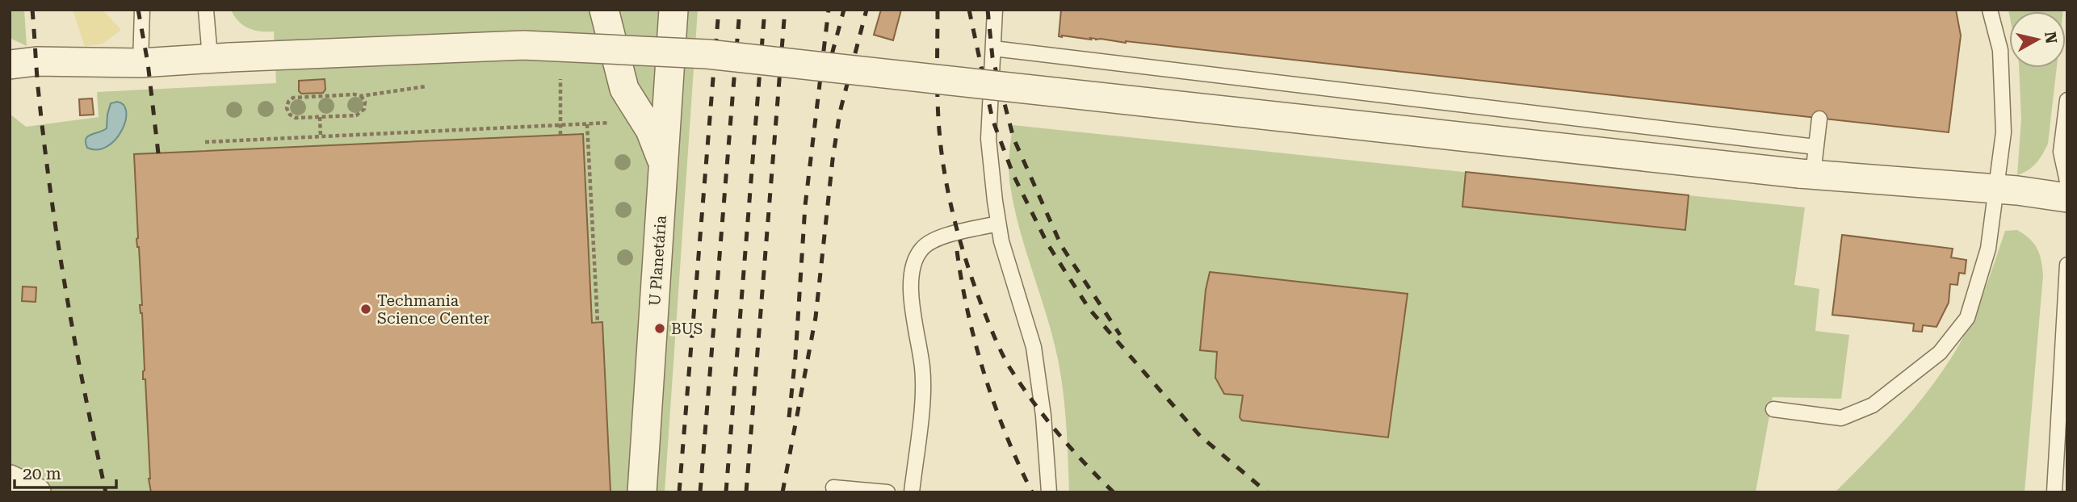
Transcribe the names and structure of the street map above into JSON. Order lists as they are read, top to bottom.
{
  "streets": {
    "street": ["U Planetária"]
  },
  "places": ["Techmania Science Center", "BUS"],
  "scale_bar": "20 m",
  "north": "right"
}
